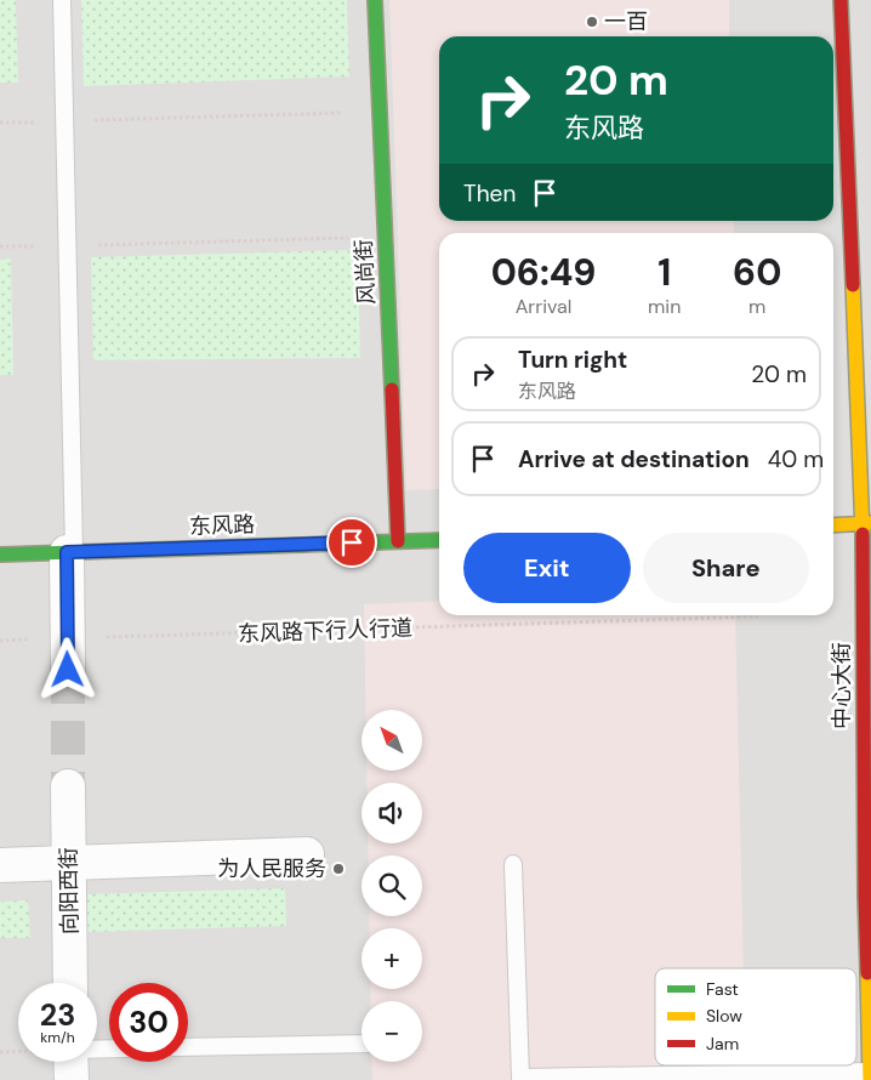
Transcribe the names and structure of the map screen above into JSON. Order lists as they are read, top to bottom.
{
  "streets": {
    "street": [
      "风尚街",
      "东风路",
      "中心大街",
      "向阳西街"
    ],
    "path": ["东风路下行人行道"]
  },
  "crossings": [
    ["风尚街", "东风路"]
  ],
  "places": ["一百", "为人民服务"],
  "legend": ["Fast", "Slow", "Jam"],
  "north": "top left",
  "page": {
    "turn": ["20 m", "东风路"],
    "then": "Then",
    "eta": [
      "06:49",
      "Arrival",
      "1",
      "min",
      "60",
      "m"
    ],
    "list": [
      {
        "name": "Turn right",
        "note": "东风路",
        "value": "20 m"
      },
      {
        "name": "Arrive at destination",
        "value": "40 m"
      }
    ],
    "buttons": ["Exit", "Share"],
    "map_buttons": ["+", "−"],
    "speed": "23 km/h",
    "limit": "30"
  }
}
